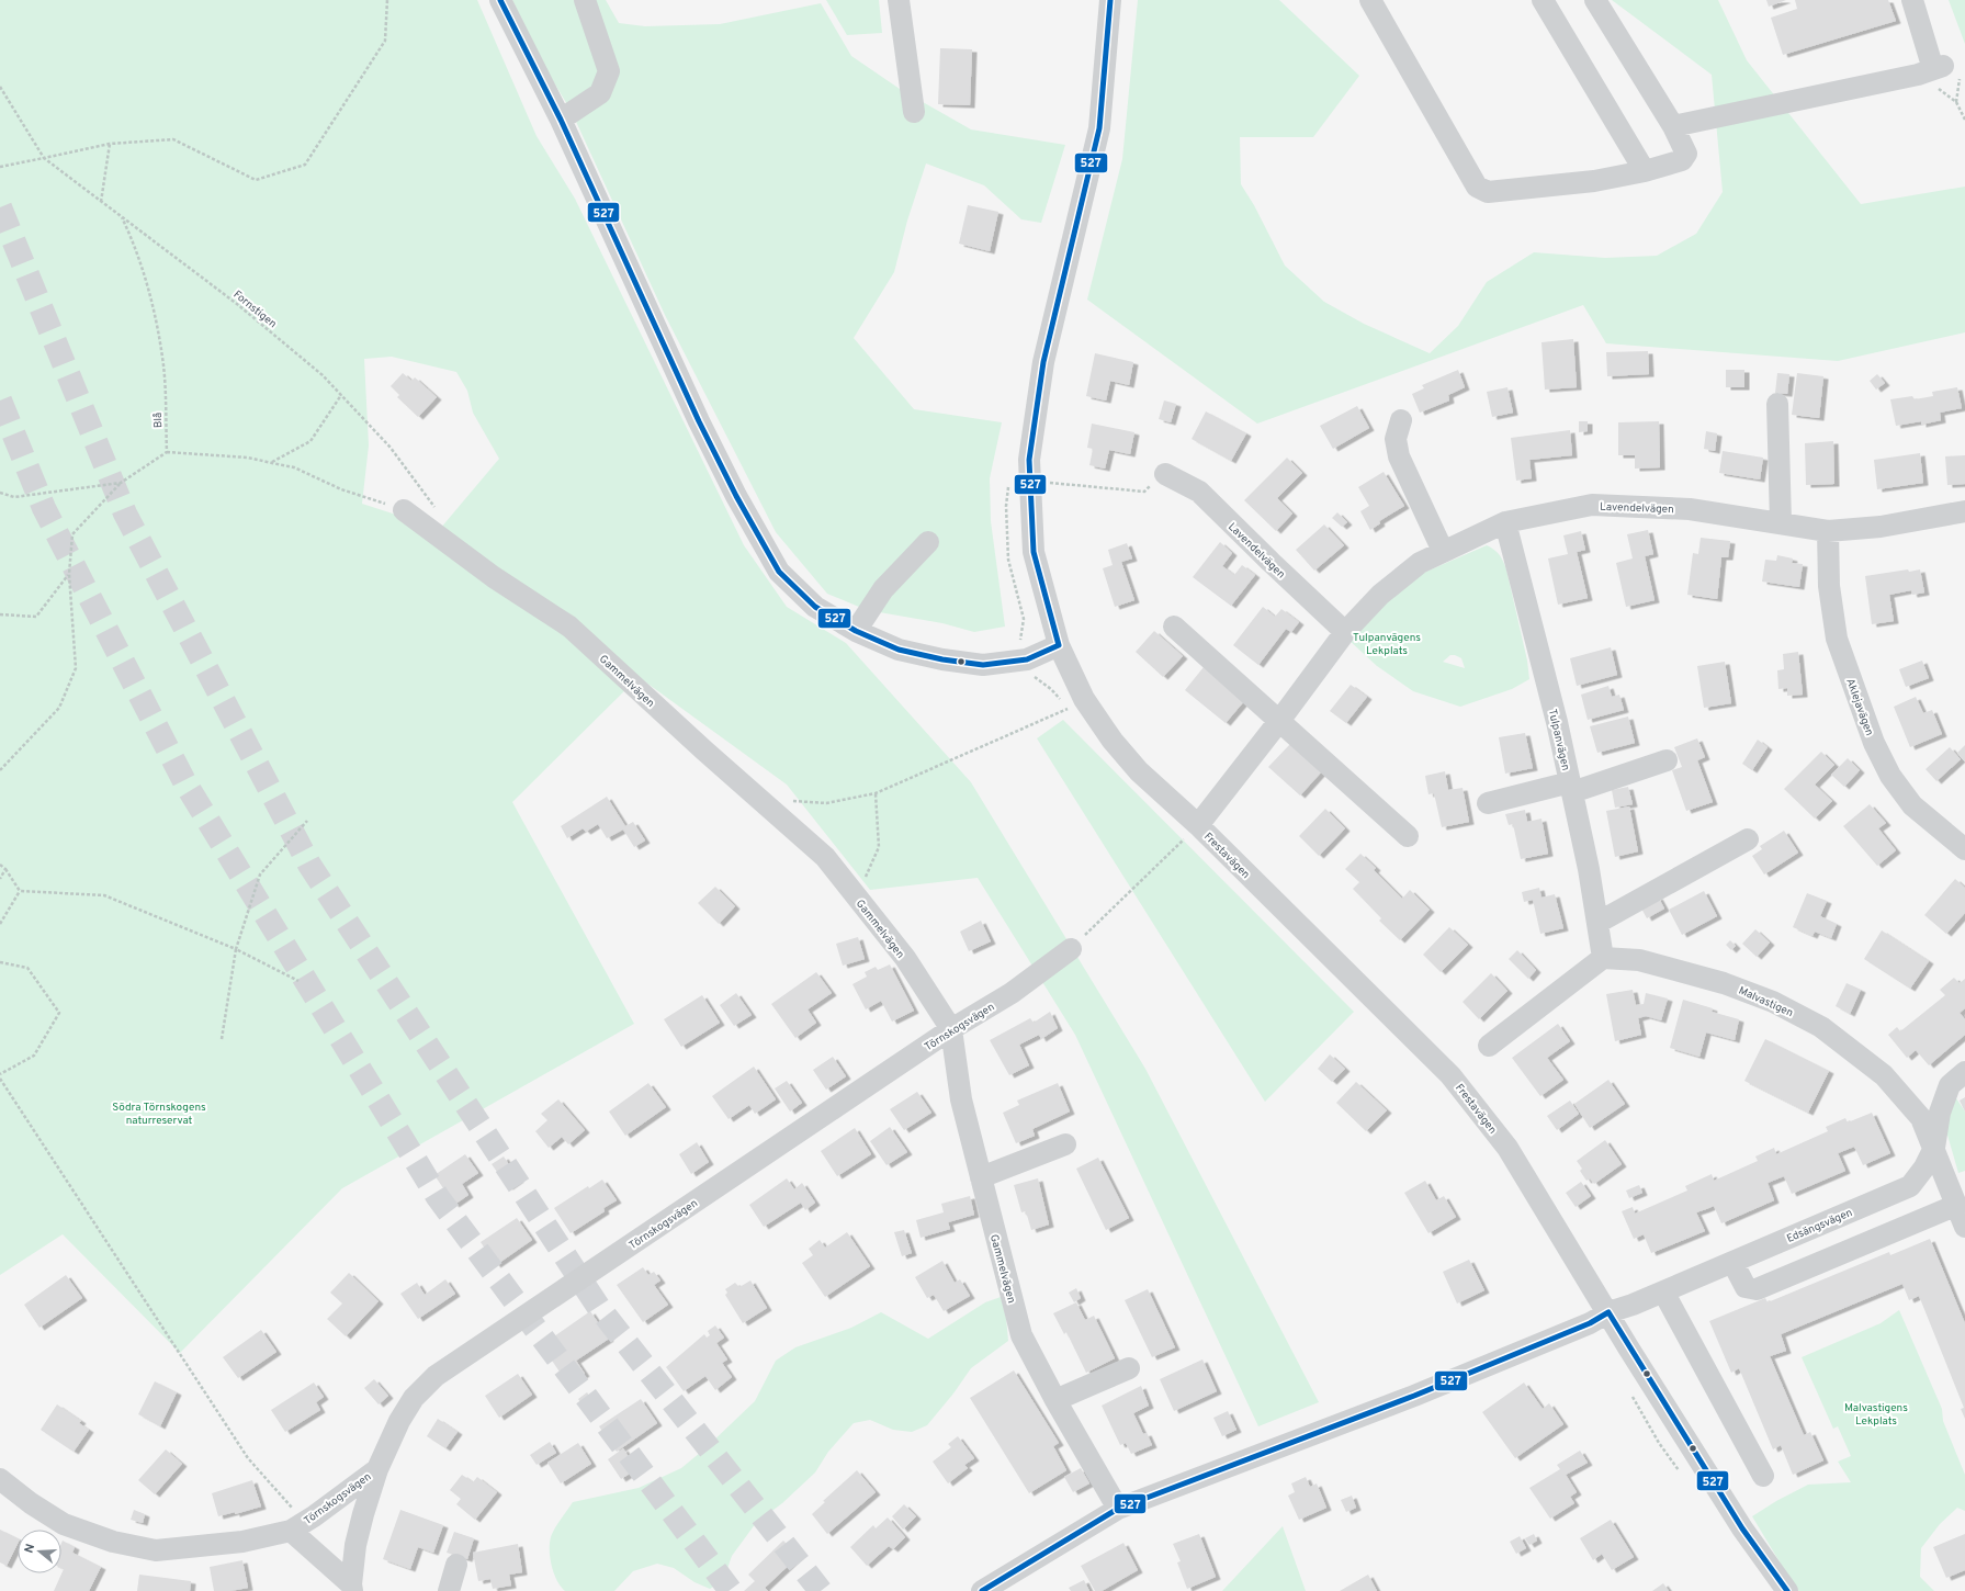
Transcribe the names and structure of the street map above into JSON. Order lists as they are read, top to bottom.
{
  "streets": {
    "street": [
      "Lavendelvägen",
      "Gammelvägen",
      "Aklejavägen",
      "Tulpanvägen",
      "Frestavägen",
      "Malvastigen",
      "Törnskogsvägen",
      "Edsängsvägen"
    ],
    "path": ["Fornstigen", "Blå"]
  },
  "crossings": [
    ["Fornstigen", "Blå"],
    ["Lavendelvägen", "Aklejavägen"],
    ["Lavendelvägen", "Tulpanvägen"],
    ["Lavendelvägen", "Frestavägen"],
    ["Gammelvägen", "Törnskogsvägen"],
    ["Gammelvägen", "Edsängsvägen"],
    ["Tulpanvägen", "Malvastigen"],
    ["Frestavägen", "Edsängsvägen"],
    ["Malvastigen", "Edsängsvägen"]
  ],
  "parks": ["Tulpanvägens Lekplats", "Södra Törnskogens naturreservat", "Malvastigens Lekplats"],
  "lines": ["transit line 527"],
  "north": "left"
}
